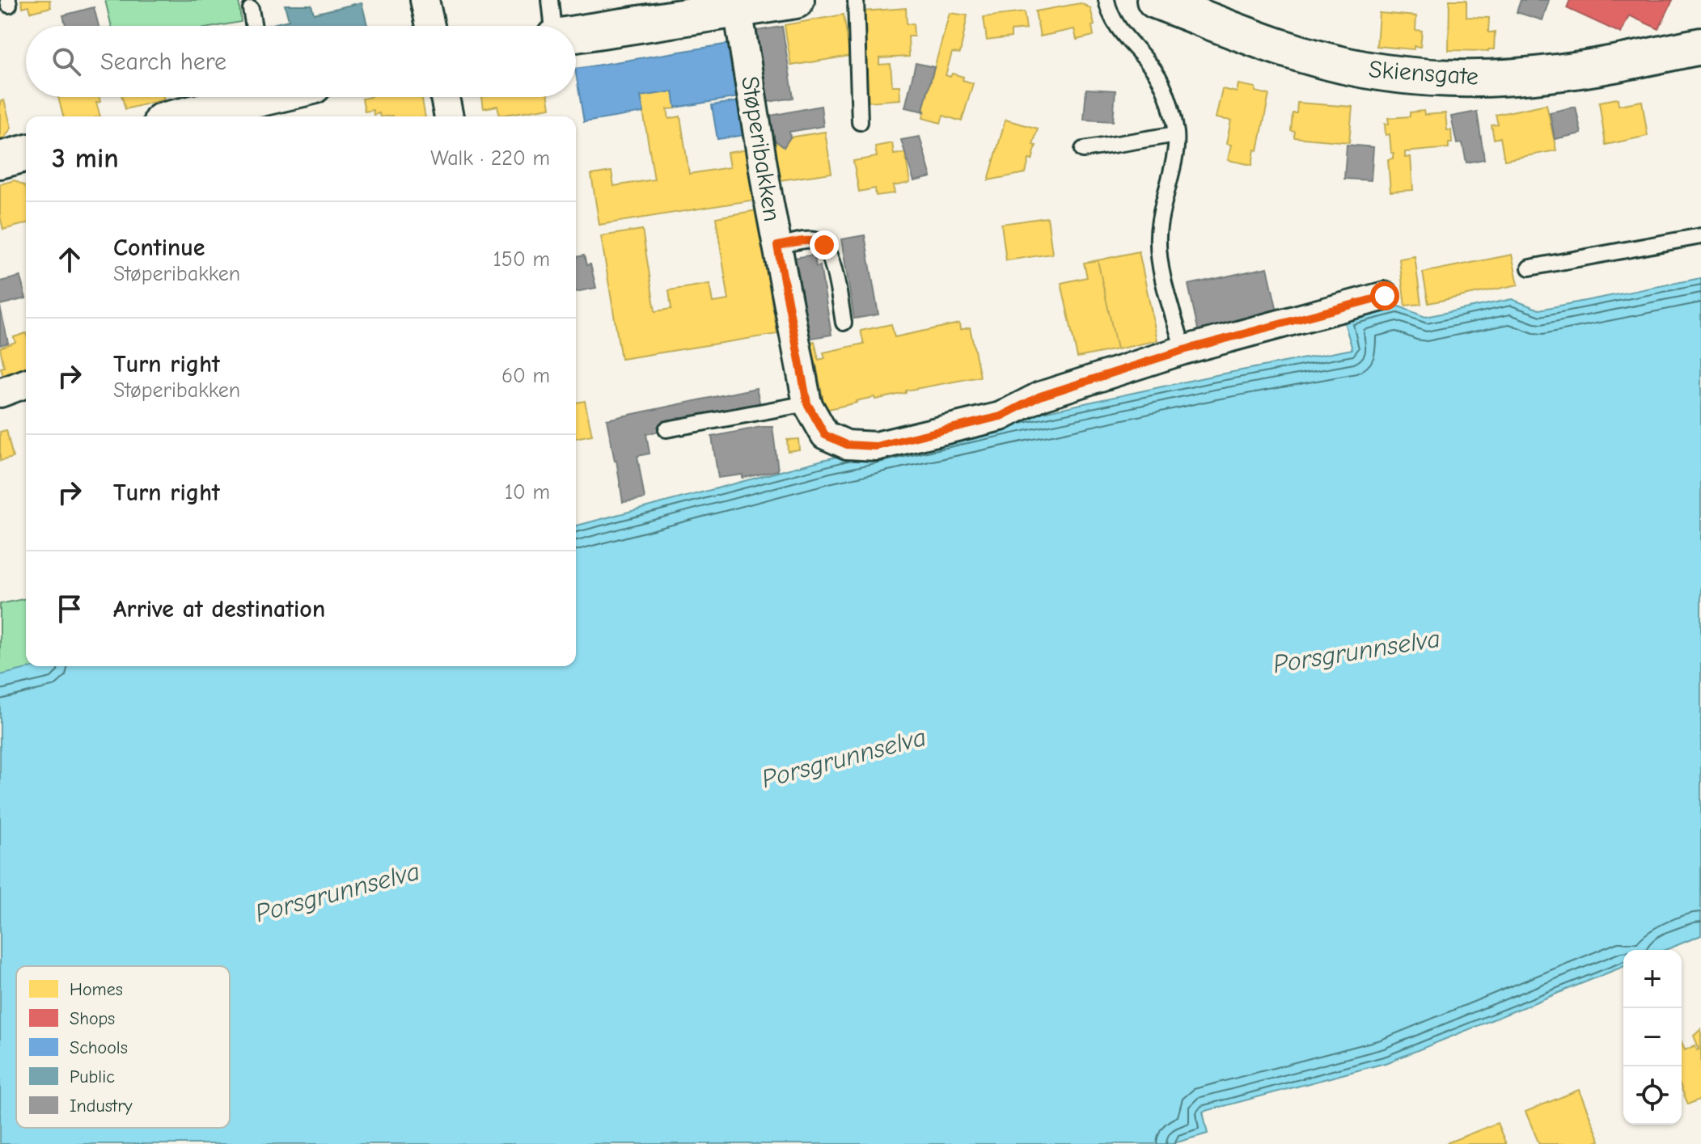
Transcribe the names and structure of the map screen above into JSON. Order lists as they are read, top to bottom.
{
  "streets": {
    "street": ["Skiensgate", "Støperibakken"]
  },
  "water": ["Porsgrunnselva"],
  "legend": [
    "Homes",
    "Shops",
    "Schools",
    "Public",
    "Industry"
  ],
  "page": {
    "search": "Search here",
    "heading": ["3 min", "Walk · 220 m"],
    "list": [
      ["Continue", "Støperibakken", "150 m"],
      ["Turn right", "Støperibakken", "60 m"],
      ["Turn right", "10 m"],
      "Arrive at destination"
    ],
    "map_buttons": ["+", "−"]
  }
}
